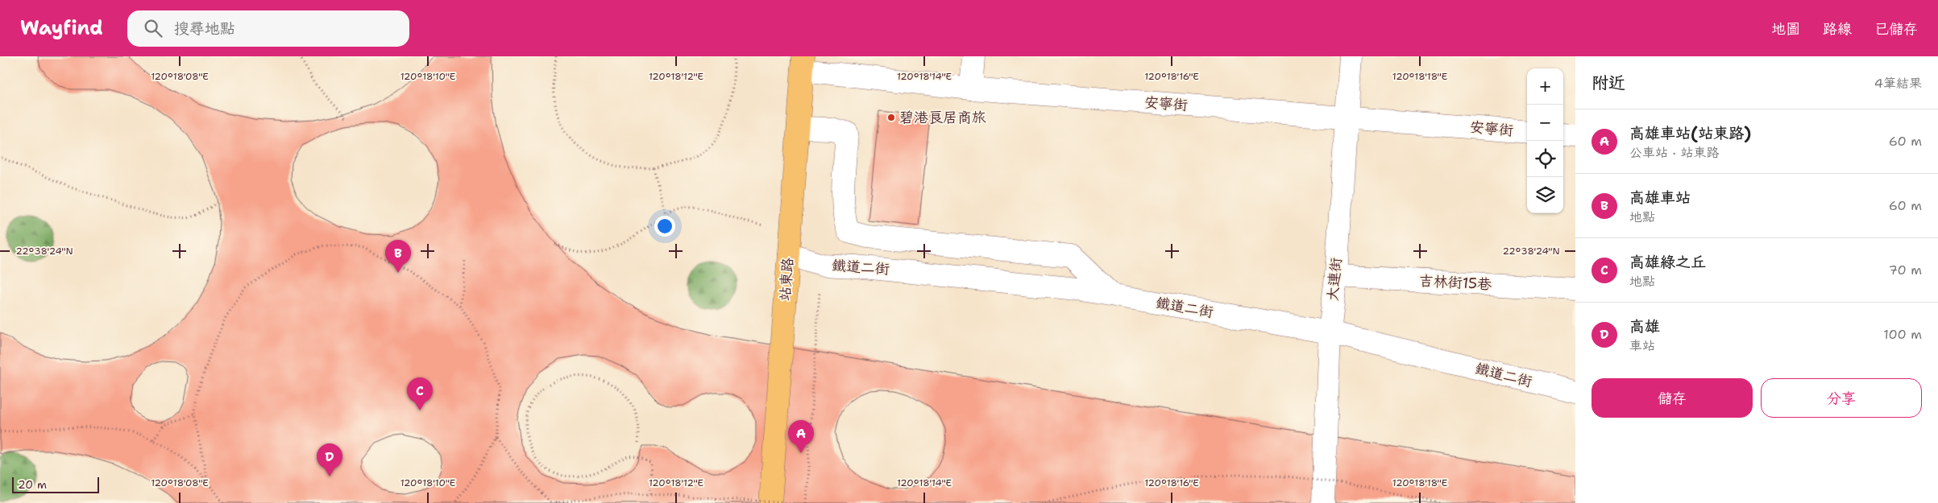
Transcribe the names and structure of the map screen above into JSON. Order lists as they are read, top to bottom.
{
  "streets": {
    "main road": ["站東路"],
    "street": [
      "安寧街",
      "鐵道二街",
      "大連街",
      "吉林街15巷"
    ]
  },
  "crossings": [
    ["安寧街", "站東路"],
    ["安寧街", "大連街"],
    ["鐵道二街", "站東路"],
    ["鐵道二街", "大連街"],
    ["大連街", "吉林街15巷"]
  ],
  "places": ["碧港良居商旅"],
  "scale_bar": "20 m",
  "page": {
    "header": "Wayfind",
    "search": "搜尋地點",
    "nav": ["地圖", "路線", "已儲存"],
    "heading": ["附近", "4筆結果"],
    "map_buttons": ["+", "−"],
    "list": [
      {
        "mark": "A",
        "name": "高雄車站(站東路)",
        "note": "公車站 · 站東路",
        "value": "60 m"
      },
      {
        "mark": "B",
        "name": "高雄車站",
        "note": "地點",
        "value": "60 m"
      },
      {
        "mark": "C",
        "name": "高雄綠之丘",
        "note": "地點",
        "value": "70 m"
      },
      {
        "mark": "D",
        "name": "高雄",
        "note": "車站",
        "value": "100 m"
      }
    ],
    "pins": [
      "B",
      "C",
      "A",
      "D"
    ],
    "buttons": ["儲存", "分享"],
    "scale": "20 m"
  },
  "coordinates": [
    "120°18'08\"E",
    "120°18'10\"E",
    "120°18'12\"E",
    "120°18'14\"E",
    "120°18'16\"E",
    "120°18'18\"E",
    "22°38'24\"N"
  ]
}
